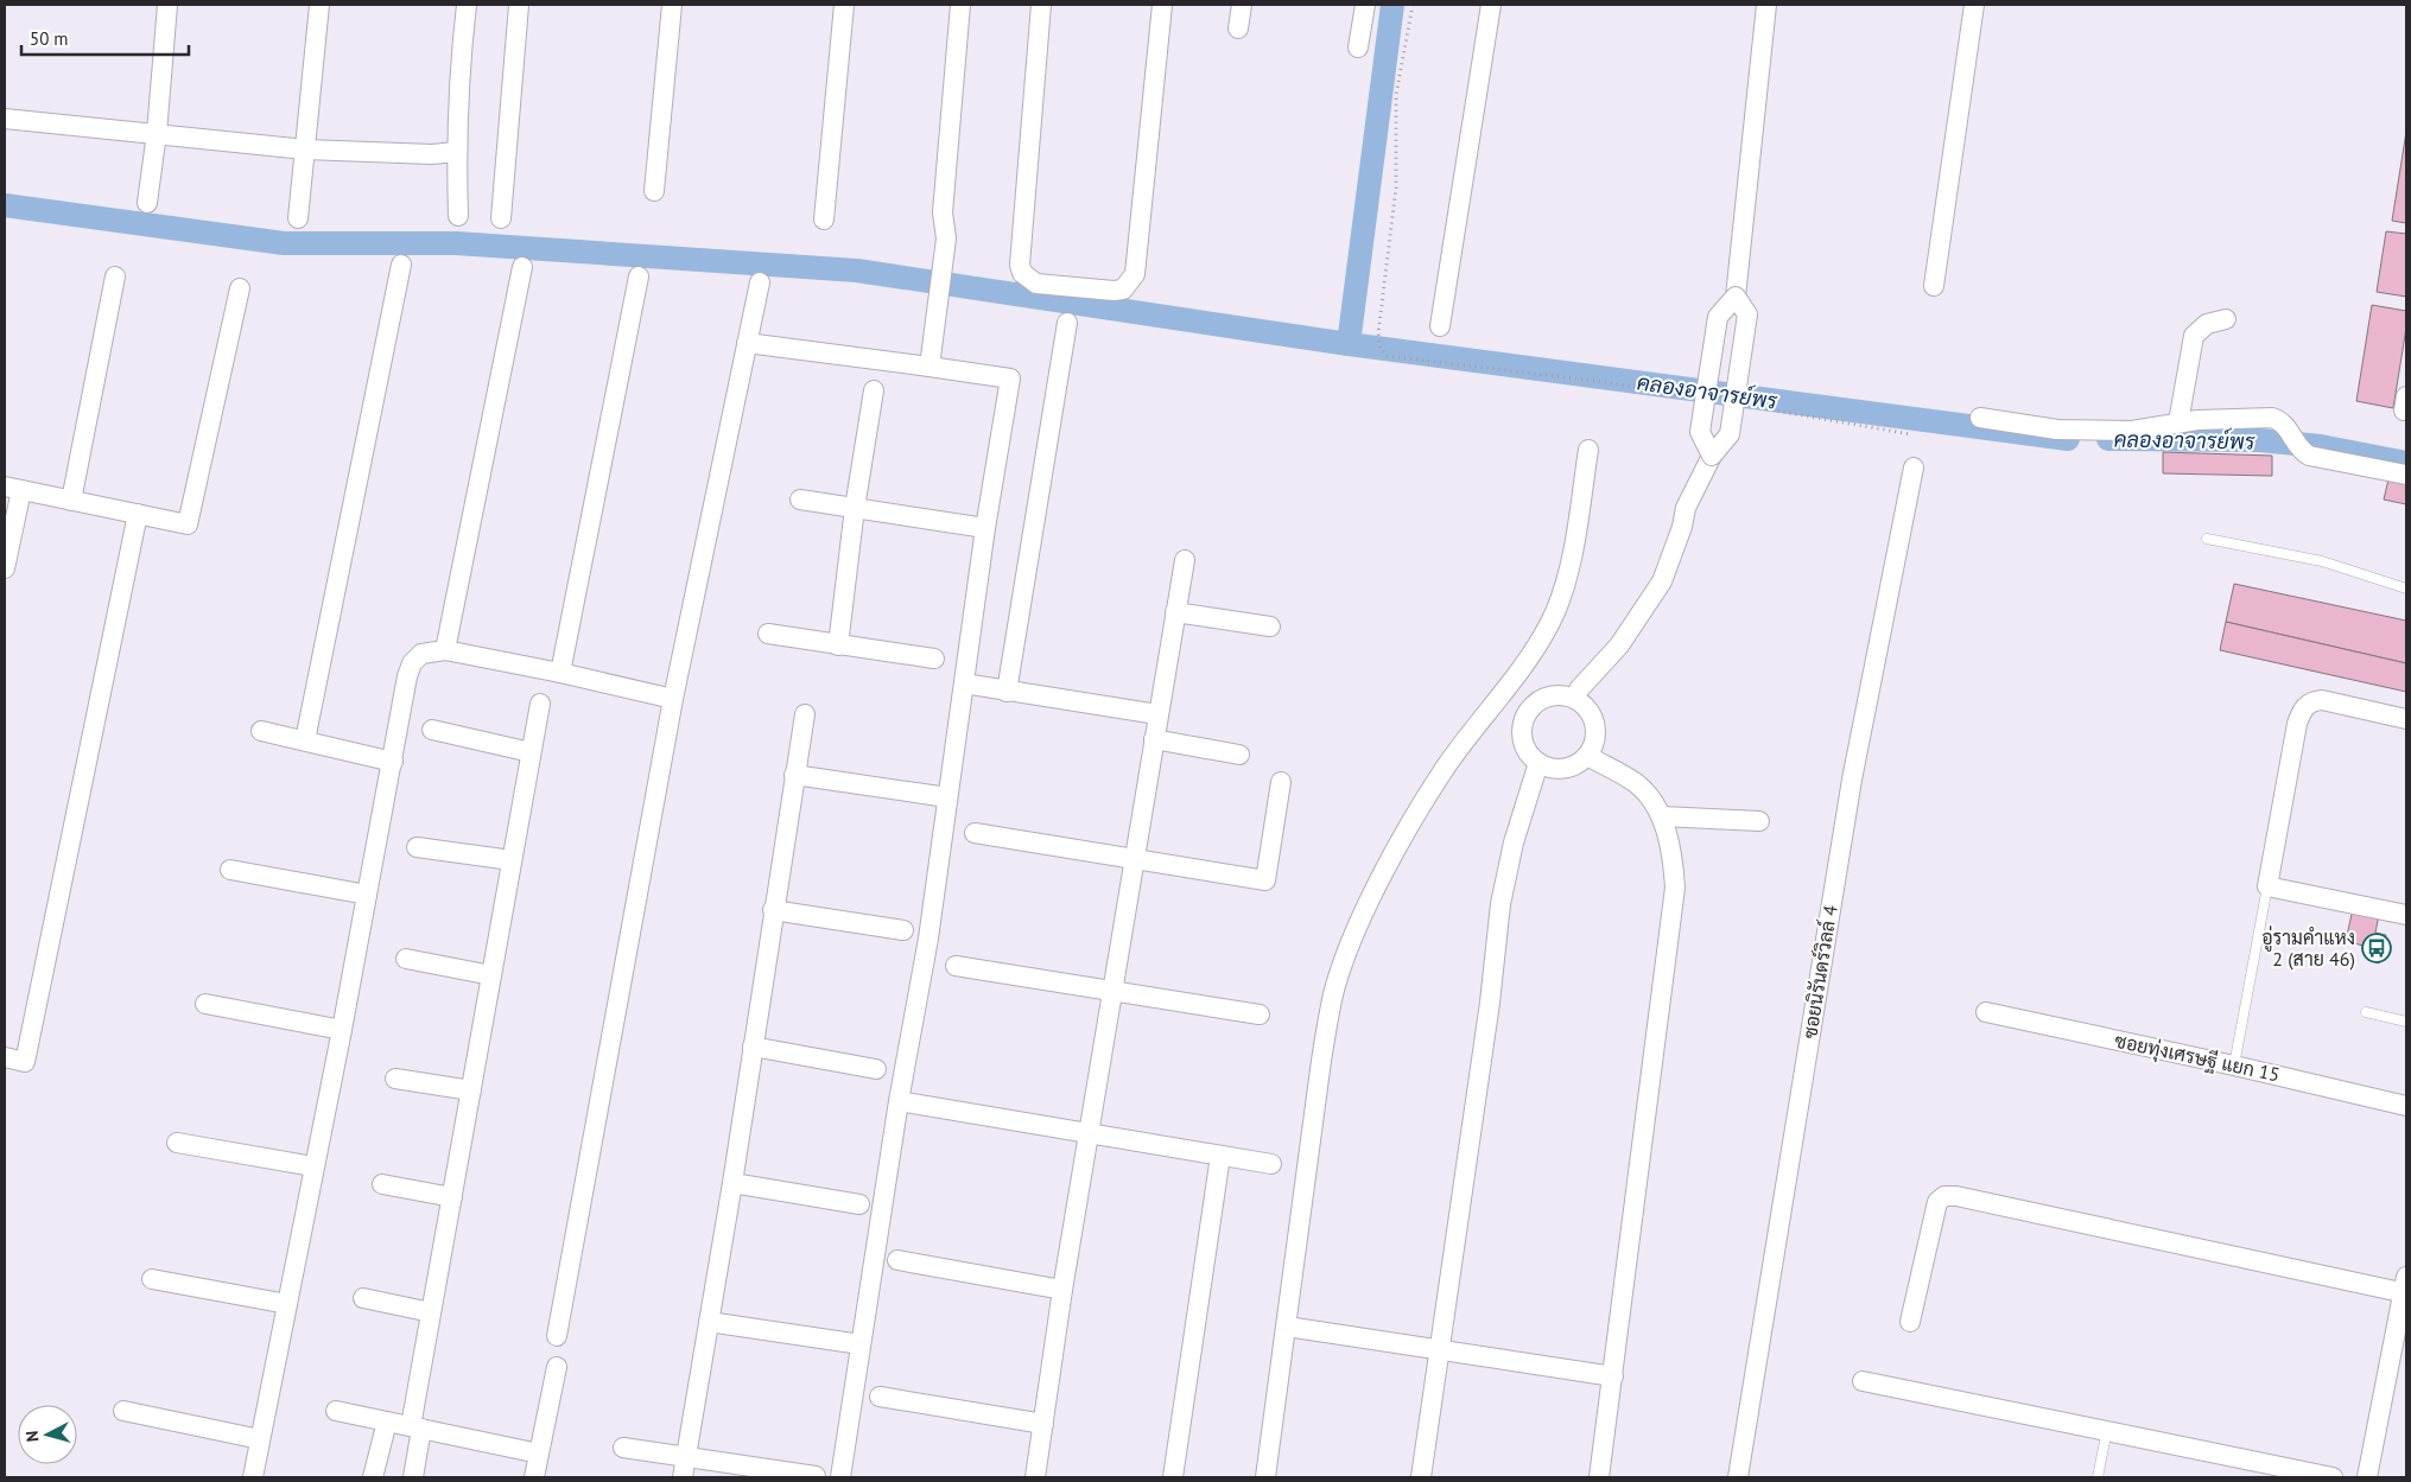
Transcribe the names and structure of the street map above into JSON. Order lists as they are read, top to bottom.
{
  "streets": {
    "street": ["ซอยนิรันดร์วิลล์ 4", "ซอยทุ่งเศรษฐี แยก 15"]
  },
  "water": ["คลองอาจารย์พร"],
  "places": {
    "bus stop": ["อู่รามคำแหง 2 (สาย 46)"]
  },
  "scale_bar": "50 m",
  "north": "left"
}
